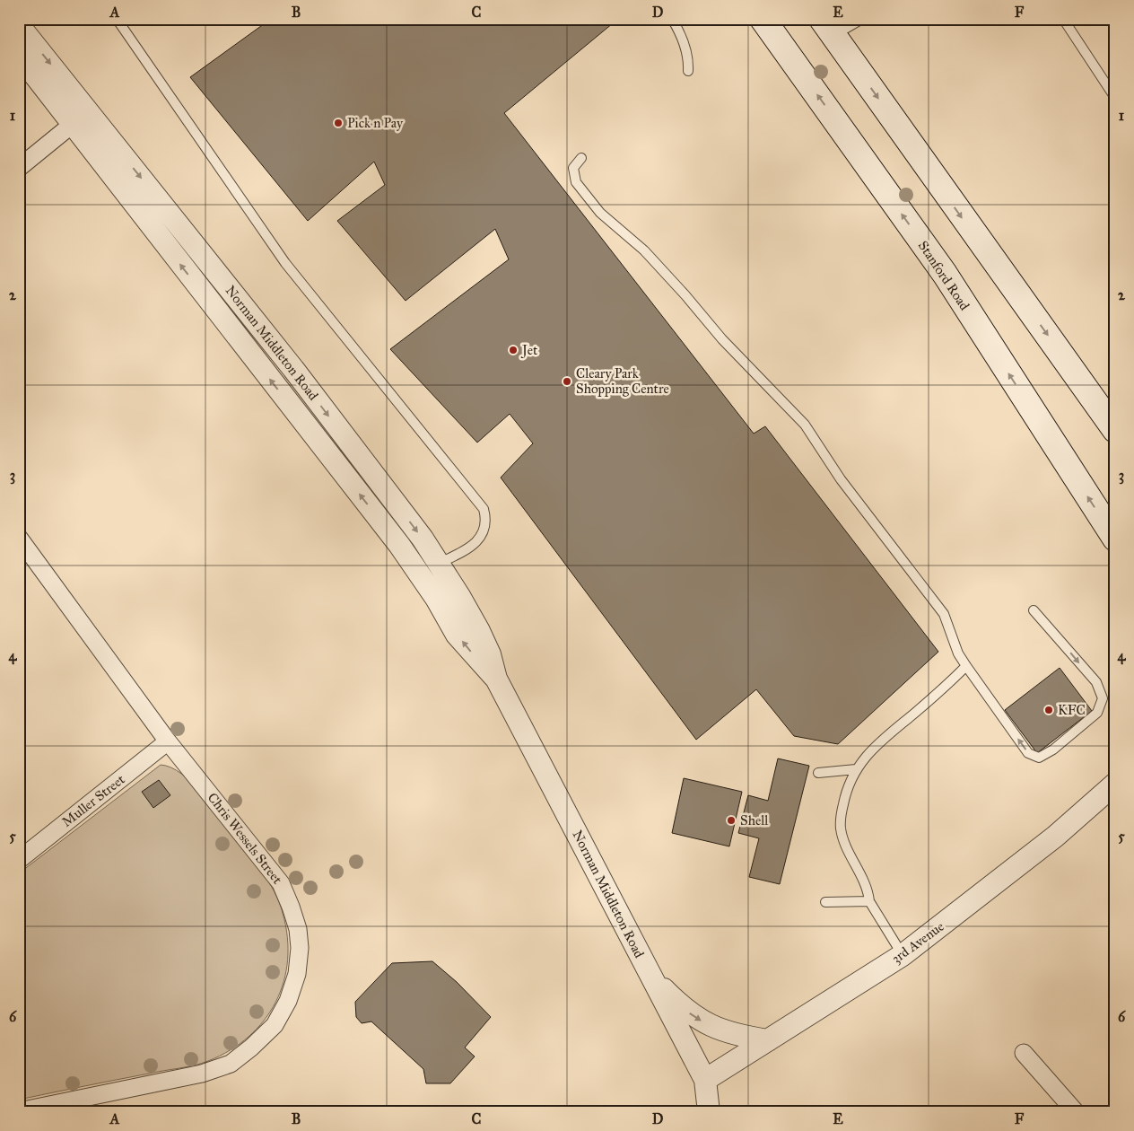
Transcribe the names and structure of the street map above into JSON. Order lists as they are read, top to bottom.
{
  "streets": {
    "main road": ["Stanford Road"],
    "street": [
      "Norman Middleton Road",
      "Muller Street",
      "Chris Wessels Street",
      "3rd Avenue"
    ]
  },
  "crossings": [
    ["Norman Middleton Road", "3rd Avenue"],
    ["Muller Street", "Chris Wessels Street"]
  ],
  "places": [
    "Pick n Pay",
    "Jet",
    "Cleary Park Shopping Centre",
    "KFC",
    "Shell"
  ],
  "grid": {
    "columns": [
      "A",
      "B",
      "C",
      "D",
      "E",
      "F"
    ],
    "rows": [
      "1",
      "2",
      "3",
      "4",
      "5",
      "6"
    ]
  }
}
